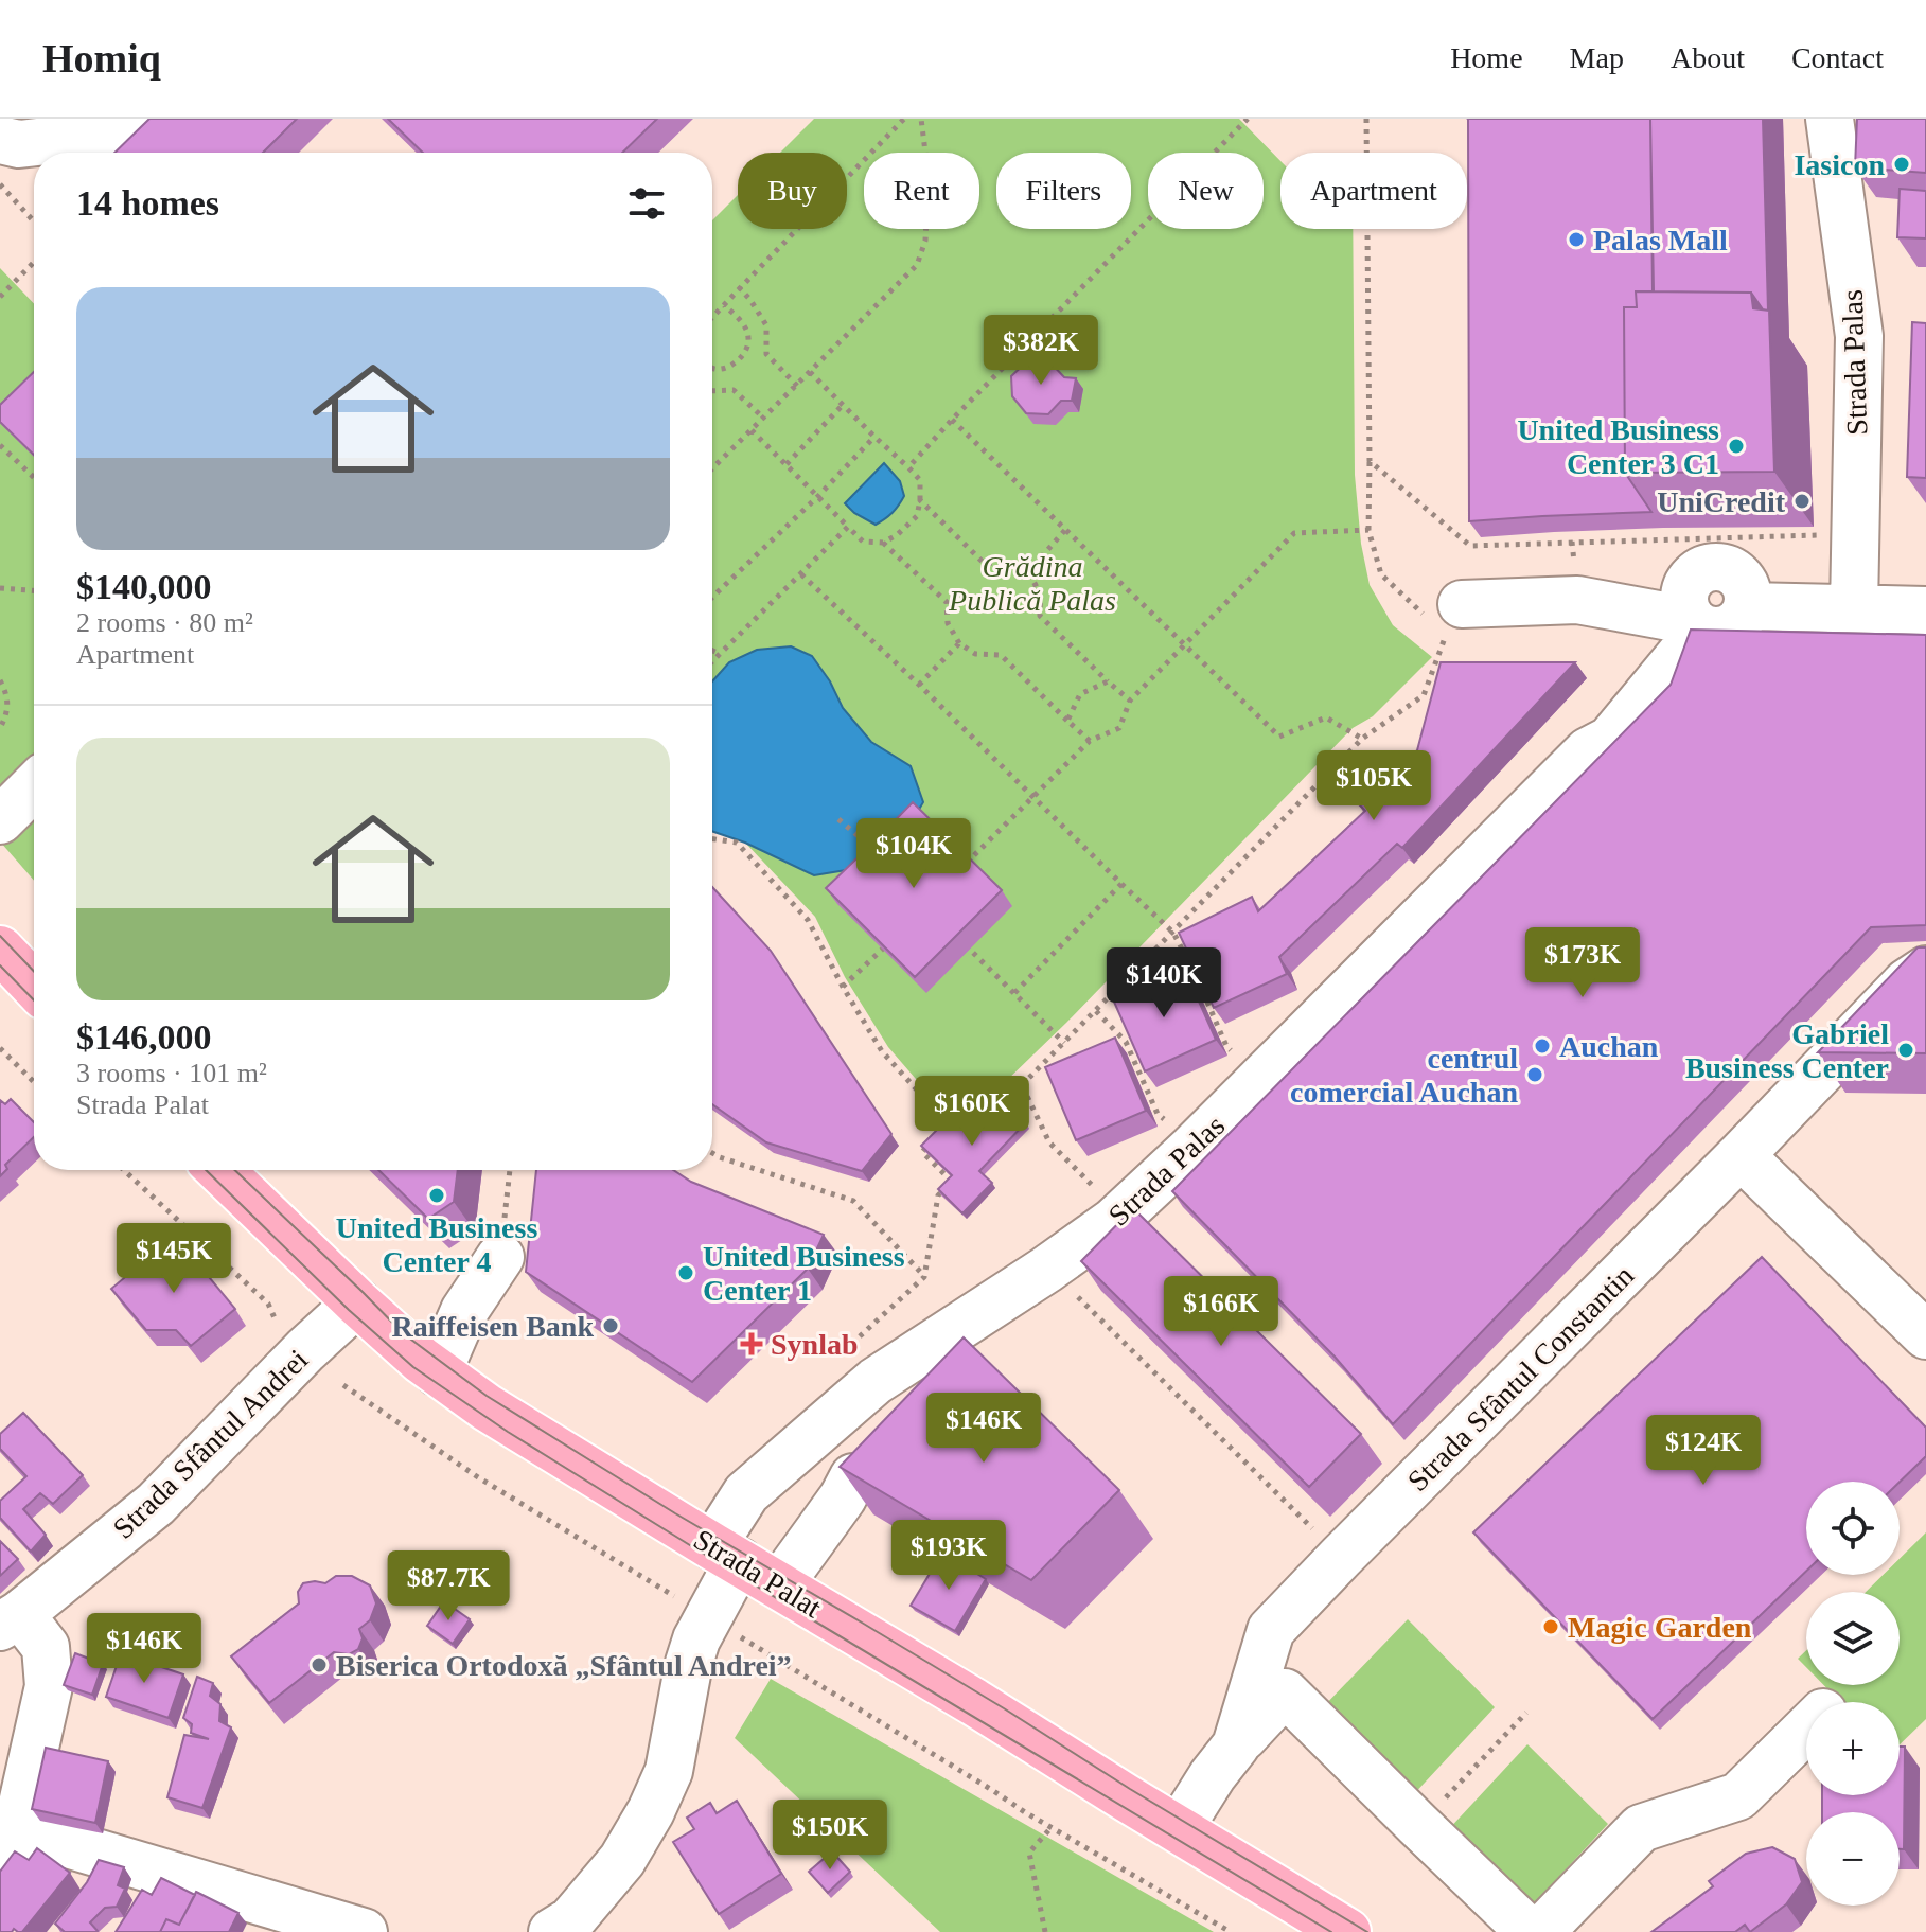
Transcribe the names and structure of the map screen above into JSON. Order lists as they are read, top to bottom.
{
  "streets": {
    "main road": ["Strada Palat"],
    "street": ["Strada Palas", "Strada Sfântul Constantin", "Strada Sfântul Andrei"]
  },
  "crossings": [
    ["Strada Palas", "Strada Palat"],
    ["Strada Sfântul Constantin", "Strada Palat"],
    ["Strada Sfântul Andrei", "Strada Palat"]
  ],
  "parks": ["Grădina Publică Palas"],
  "places": {
    "other": [
      "Iasicon",
      "Palas Mall",
      "United Business Center 3 C1",
      "UniCredit",
      "Auchan",
      "Gabriel Business Center",
      "centrul comercial Auchan",
      "United Business Center 4",
      "United Business Center 1",
      "Raiffeisen Bank",
      "Magic Garden",
      "Biserica Ortodoxă „Sfântul Andrei”"
    ],
    "health": ["Synlab"]
  },
  "page": {
    "header": "Homiq",
    "nav": [
      "Home",
      "Map",
      "About",
      "Contact"
    ],
    "chip": [
      "Buy",
      "Rent",
      "Filters",
      "New",
      "Apartment"
    ],
    "heading": "14 homes",
    "list": [
      {
        "name": "$140,000",
        "note": "2 rooms · 80 m² · Apartment"
      },
      {
        "name": "$146,000",
        "note": "3 rooms · 101 m² · Strada Palat"
      }
    ],
    "price": [
      "$382K",
      "$105K",
      "$104K",
      "$173K",
      "$140K",
      "$160K",
      "$145K",
      "$166K",
      "$146K",
      "$124K",
      "$193K",
      "$87.7K",
      "$146K",
      "$150K"
    ],
    "map_buttons": ["+", "−"]
  }
}
